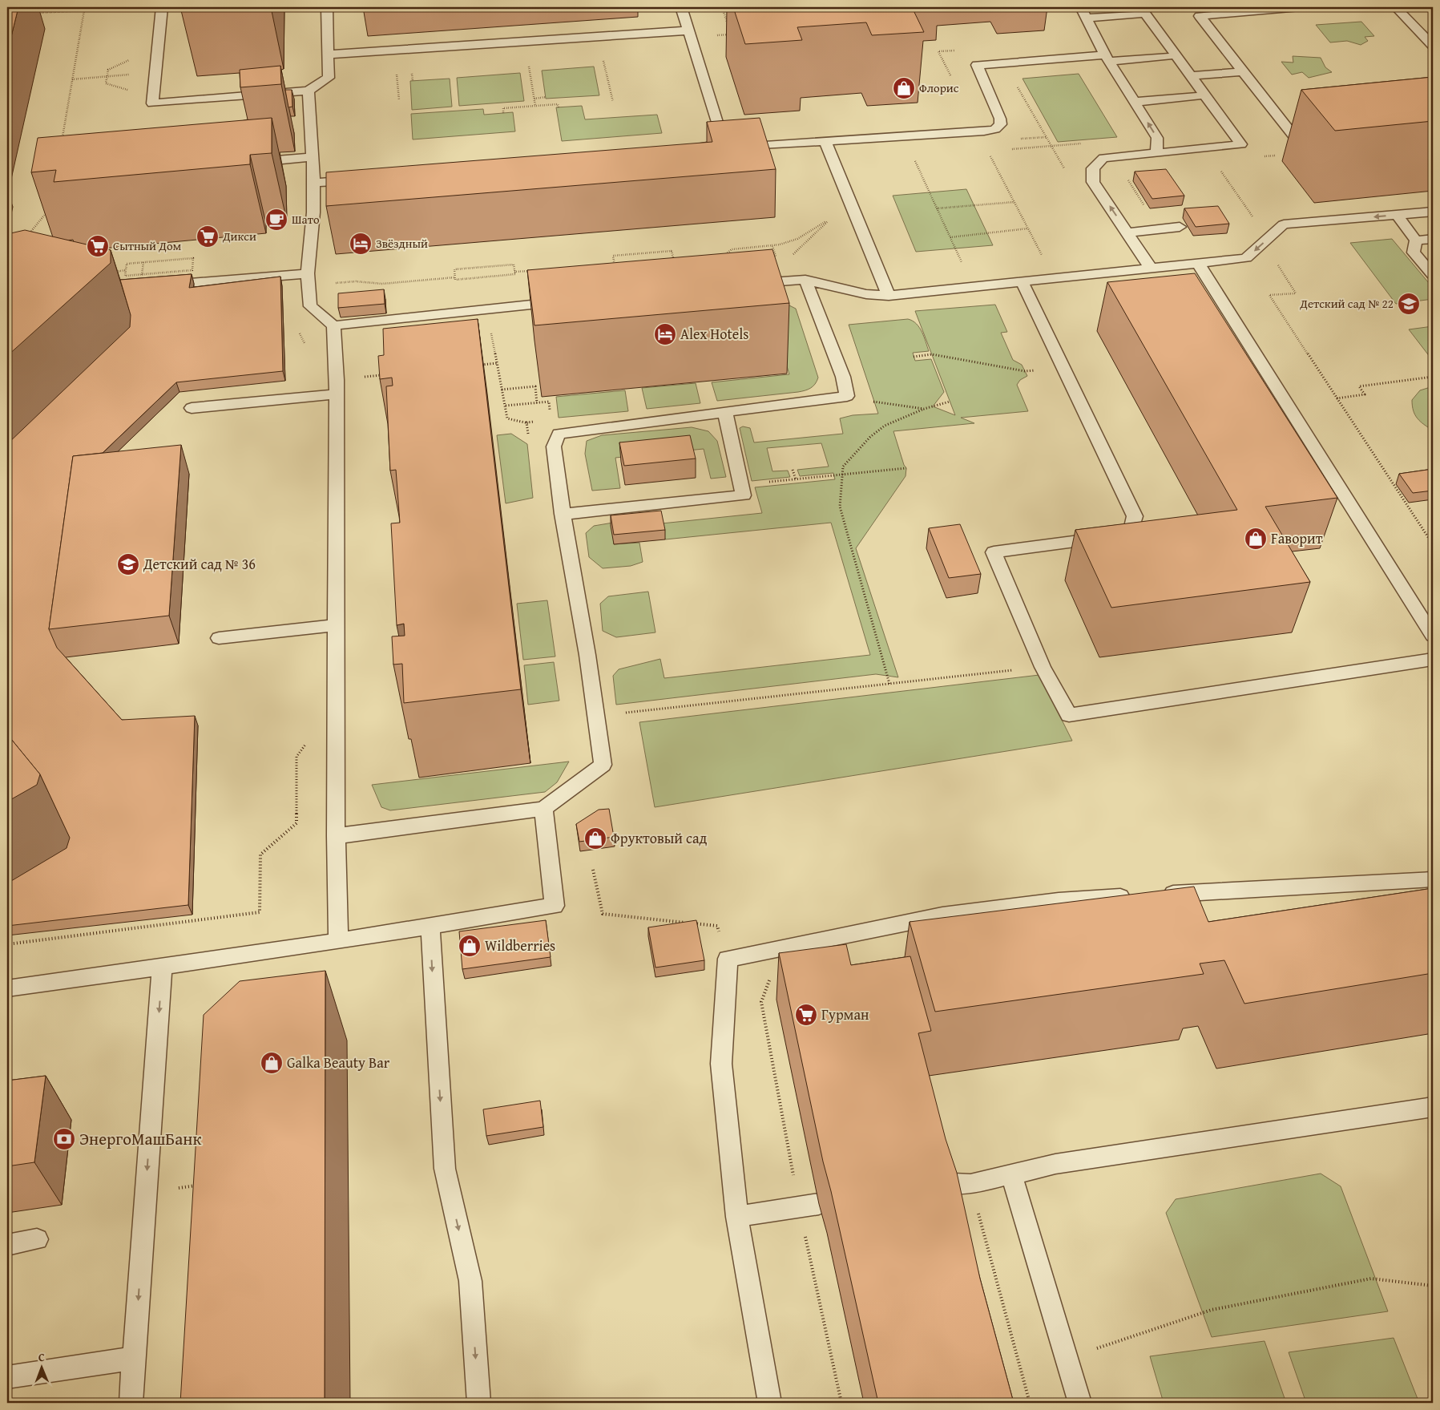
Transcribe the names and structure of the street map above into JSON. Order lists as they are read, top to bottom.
{
  "places": {
    "shop": [
      "Флорис",
      "Fаворит",
      "Фруктовый сад",
      "Wildberries",
      "Galka Beauty Bar"
    ],
    "cafe": ["Шато"],
    "supermarket": ["Дикси", "Сытный Дом", "Гурман"],
    "hotel": ["Звёздный", "Alex Hotels"],
    "school or university": ["Детский сад № 22", "Детский сад № 36"],
    "bank": ["ЭнергоМашБанк"]
  },
  "north": "top"
}
